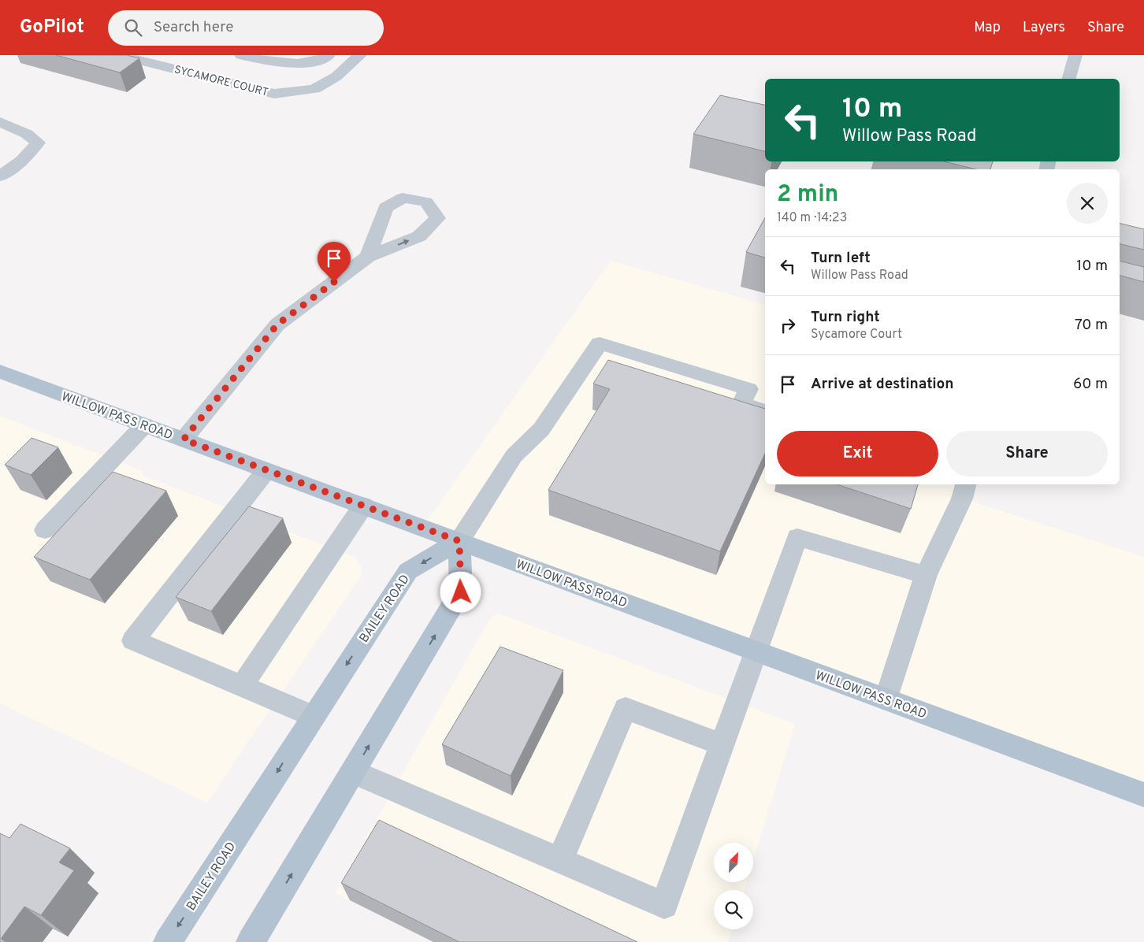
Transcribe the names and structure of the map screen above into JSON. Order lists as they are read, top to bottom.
{
  "streets": {
    "main road": ["WILLOW PASS ROAD", "BAILEY ROAD"],
    "street": ["SYCAMORE COURT"]
  },
  "crossings": [
    ["WILLOW PASS ROAD", "BAILEY ROAD"]
  ],
  "north": "top right",
  "page": {
    "header": "GoPilot",
    "search": "Search here",
    "nav": ["Map", "Layers", "Share"],
    "turn": ["10 m", "Willow Pass Road"],
    "heading": ["2 min", "140 m · 14:23"],
    "list": [
      {
        "name": "Turn left",
        "note": "Willow Pass Road",
        "value": "10 m"
      },
      {
        "name": "Turn right",
        "note": "Sycamore Court",
        "value": "70 m"
      },
      {
        "name": "Arrive at destination",
        "value": "60 m"
      }
    ],
    "buttons": ["Exit", "Share"]
  }
}
